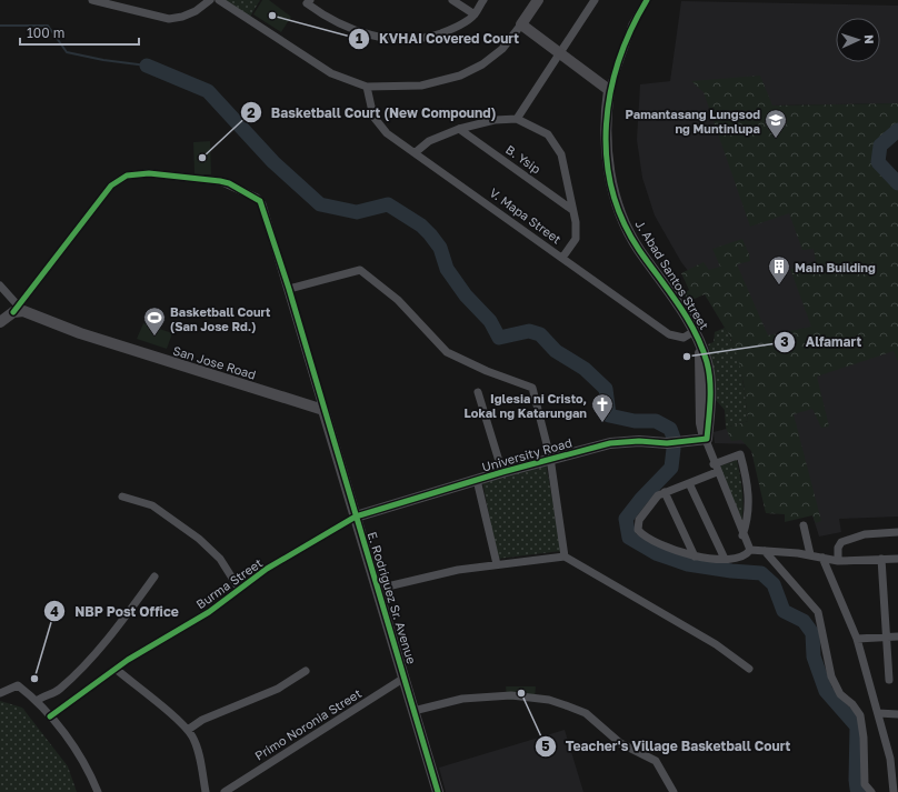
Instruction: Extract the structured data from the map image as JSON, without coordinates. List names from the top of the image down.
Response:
{
  "streets": {
    "street": [
      "B. Ysip",
      "V. Mapa Street",
      "J. Abad Santos Street",
      "San Jose Road",
      "University Road",
      "Burma Street",
      "E. Rodriguez Sr. Avenue",
      "Primo Noronia Street"
    ]
  },
  "crossings": [
    ["V. Mapa Street", "J. Abad Santos Street"],
    ["J. Abad Santos Street", "University Road"],
    ["San Jose Road", "E. Rodriguez Sr. Avenue"],
    ["University Road", "Burma Street"],
    ["University Road", "E. Rodriguez Sr. Avenue"],
    ["Burma Street", "E. Rodriguez Sr. Avenue"],
    ["E. Rodriguez Sr. Avenue", "Primo Noronia Street"]
  ],
  "places": {
    "other": [
      "KVHAI Covered Court",
      "Basketball Court (New Compound)",
      "Alfamart",
      "NBP Post Office",
      "Teacher's Village Basketball Court"
    ],
    "school or university": ["Pamantasang Lungsod ng Muntinlupa"],
    "building": ["Main Building"],
    "sports": ["Basketball Court (San Jose Rd.)"],
    "church": ["Iglesia ni Cristo, Lokal ng Katarungan"]
  },
  "scale_bar": "100 m",
  "north": "right"
}
